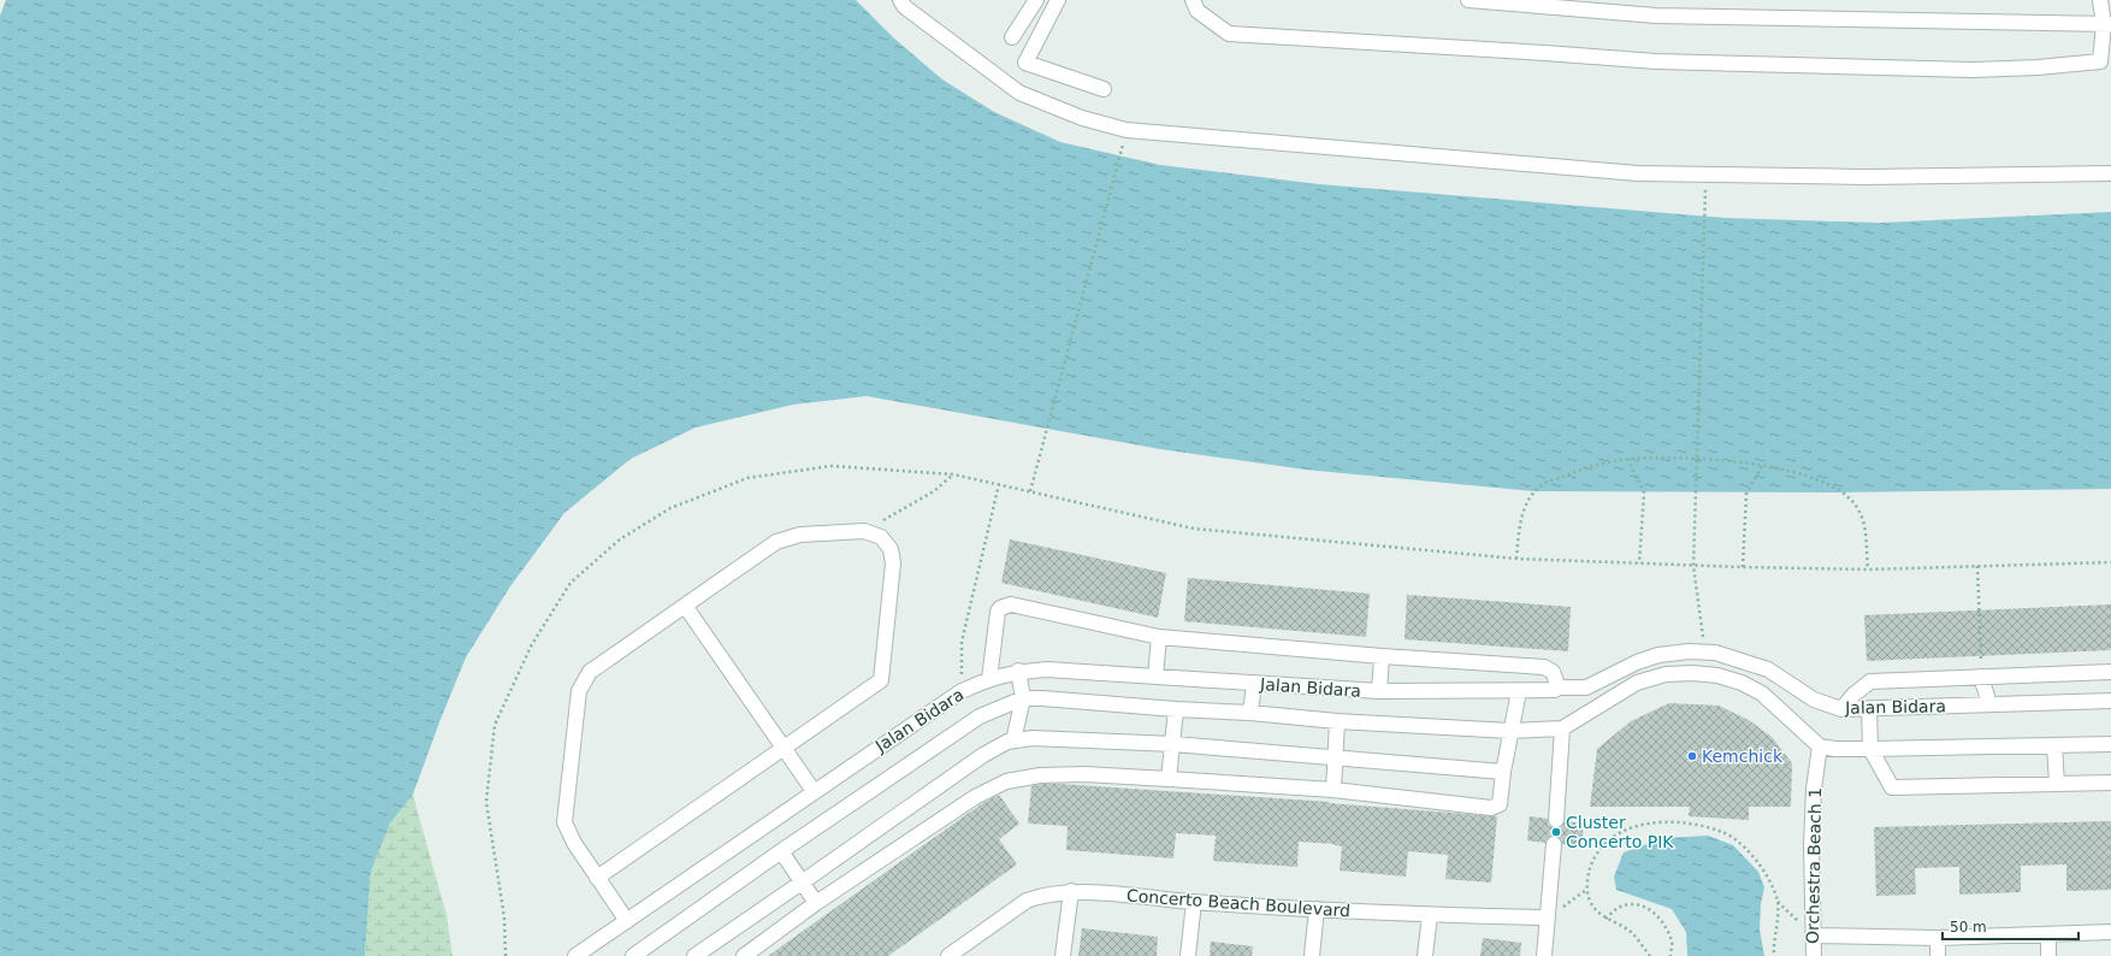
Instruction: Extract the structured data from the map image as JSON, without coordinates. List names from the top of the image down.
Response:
{
  "streets": {
    "street": ["Jalan Bidara", "Orchestra Beach 1", "Concerto Beach Boulevard"]
  },
  "crossings": [
    ["Jalan Bidara", "Orchestra Beach 1"]
  ],
  "places": ["Kemchick", "Cluster Concerto PIK"],
  "scale_bar": "50 m"
}
